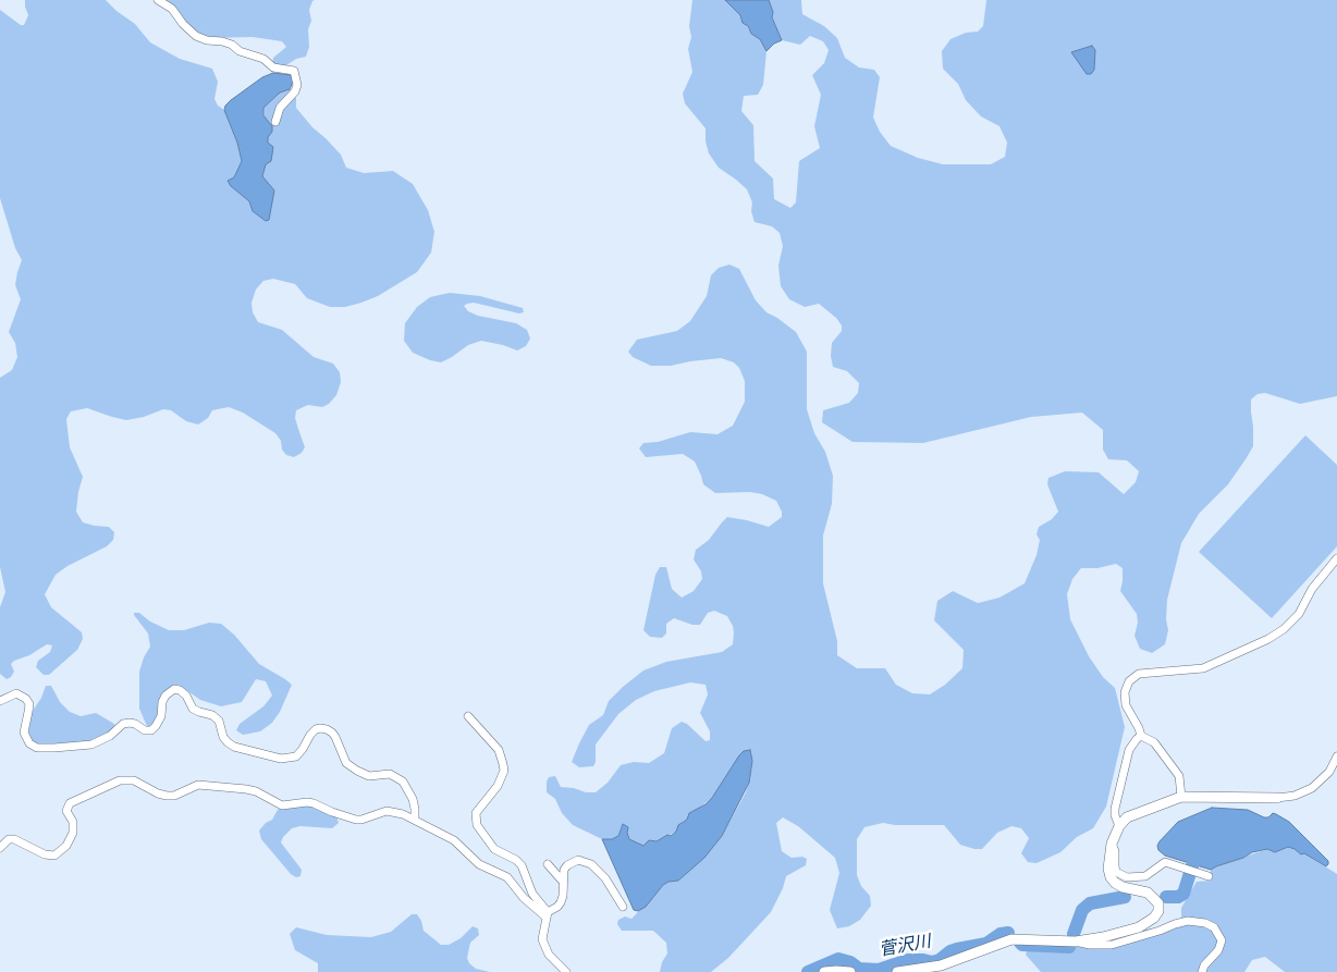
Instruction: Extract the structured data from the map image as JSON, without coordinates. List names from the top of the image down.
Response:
{
  "water": ["菅沢川"]
}
